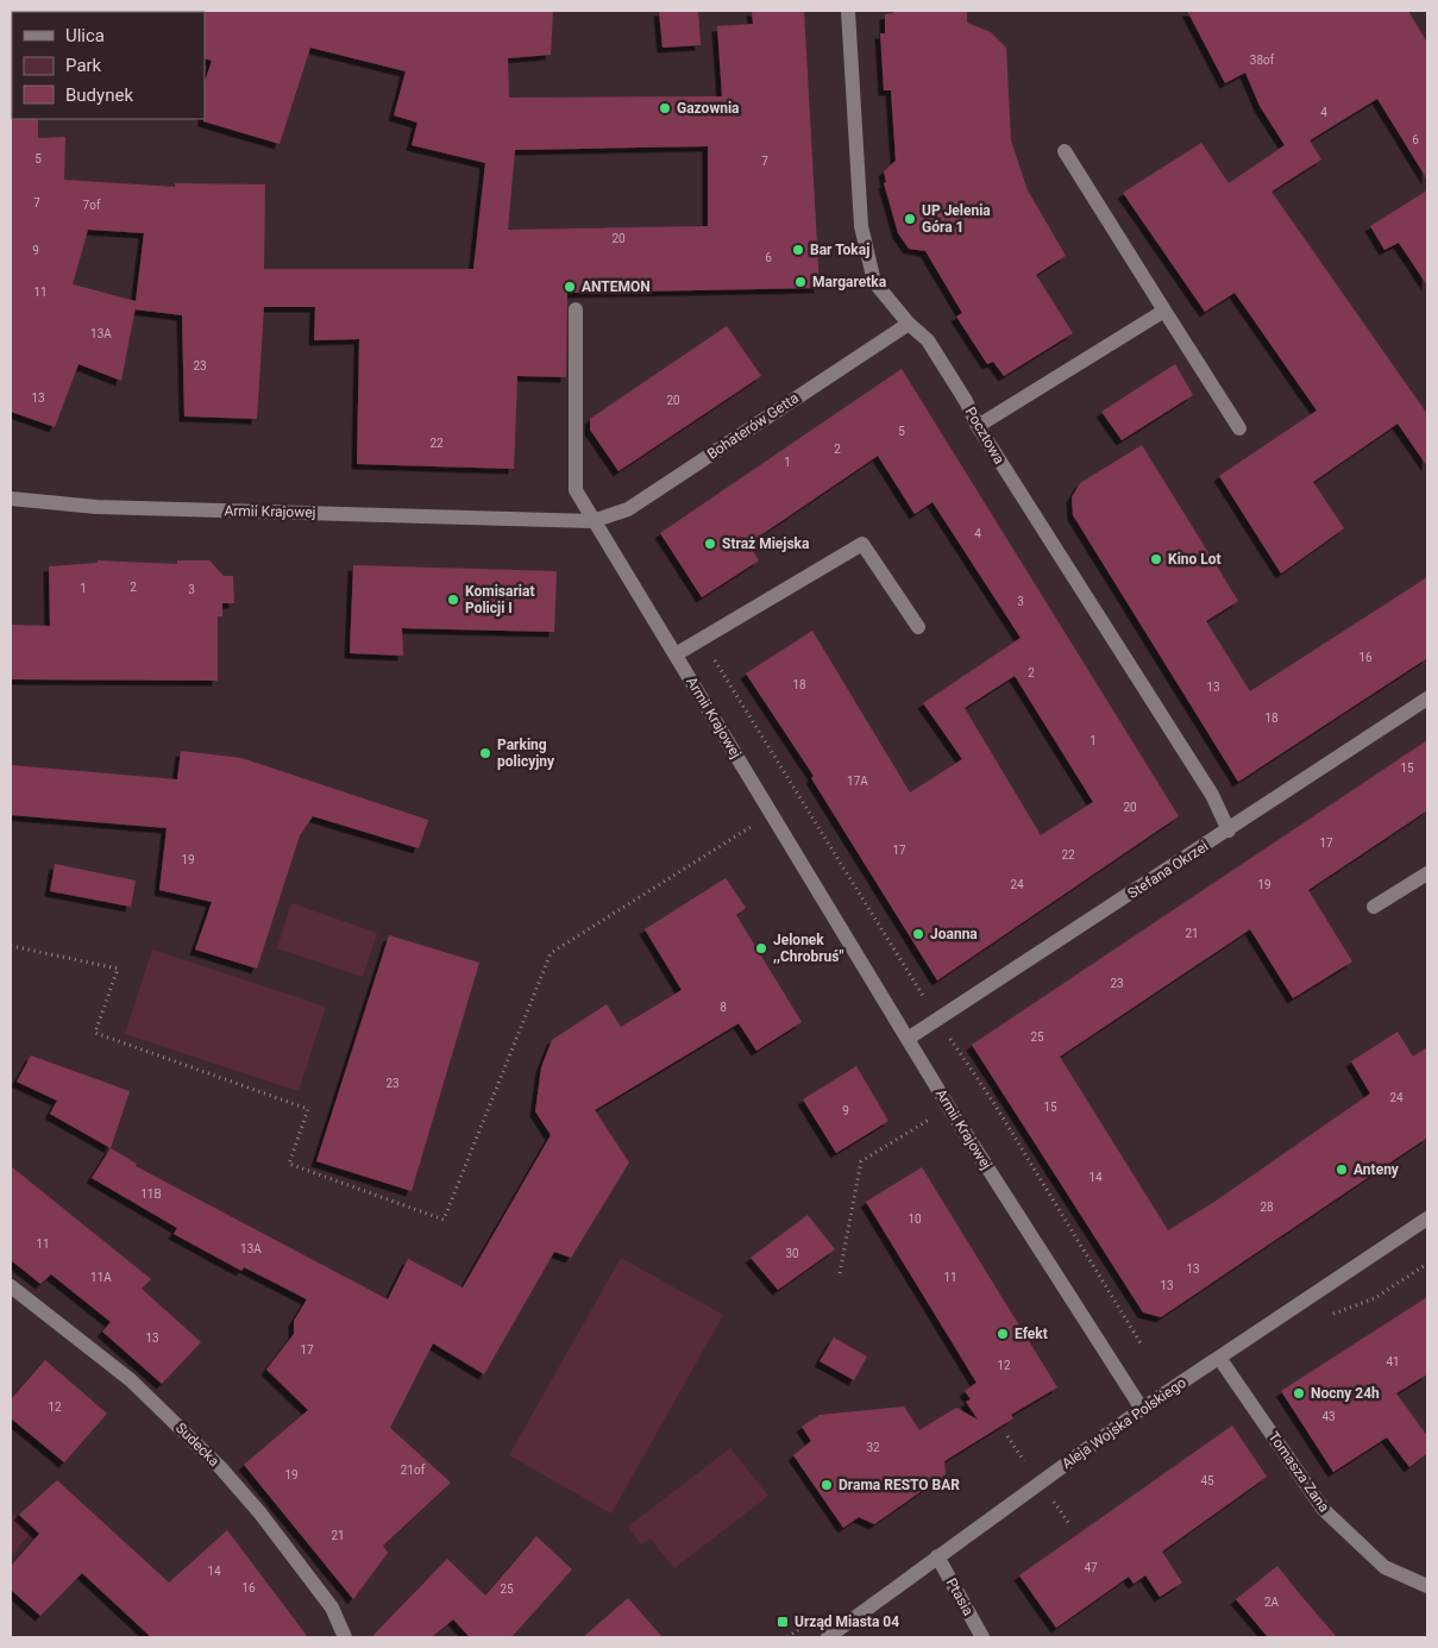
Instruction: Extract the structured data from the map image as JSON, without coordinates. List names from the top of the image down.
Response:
{
  "streets": {
    "street": [
      "Bohaterów Getta",
      "Pocztowa",
      "Armii Krajowej",
      "Stefana Okrzei",
      "Aleja Wojska Polskiego",
      "Sudecka",
      "Tomasza Zana",
      "Ptasia"
    ]
  },
  "crossings": [
    ["Bohaterów Getta", "Pocztowa"],
    ["Bohaterów Getta", "Armii Krajowej"],
    ["Pocztowa", "Stefana Okrzei"],
    ["Armii Krajowej", "Stefana Okrzei"],
    ["Armii Krajowej", "Aleja Wojska Polskiego"],
    ["Aleja Wojska Polskiego", "Tomasza Zana"],
    ["Aleja Wojska Polskiego", "Ptasia"]
  ],
  "places": {
    "other": [
      "Gazownia",
      "UP Jelenia Góra 1",
      "Bar Tokaj",
      "Margaretka",
      "ANTEMON",
      "Straż Miejska",
      "Kino Lot",
      "Komisariat Policji I",
      "Parking policyjny",
      "Joanna",
      "Jelonek ,,Chrobruś\"",
      "Anteny",
      "Efekt",
      "Nocny 24h",
      "Drama RESTO BAR"
    ],
    "transit": ["Urząd Miasta 04"]
  },
  "house_numbers": [
    "38of",
    "4",
    "6",
    "5",
    "7",
    "7",
    "7of",
    "20",
    "9",
    "6",
    "11",
    "13A",
    "23",
    "13",
    "20",
    "5",
    "22",
    "2",
    "1",
    "4",
    "2",
    "1",
    "3",
    "3",
    "16",
    "2",
    "18",
    "13",
    "18",
    "1",
    "15",
    "17A",
    "20",
    "17",
    "17",
    "22",
    "19",
    "24",
    "19",
    "21",
    "23",
    "8",
    "25",
    "23",
    "24",
    "15",
    "9",
    "14",
    "11B",
    "28",
    "10",
    "11",
    "13A",
    "30",
    "13",
    "11A",
    "11",
    "13",
    "13",
    "17",
    "41",
    "12",
    "12",
    "43",
    "32",
    "21of",
    "19",
    "45",
    "21",
    "47",
    "14",
    "16",
    "25",
    "2A"
  ],
  "legend": ["Ulica", "Park", "Budynek"]
}
